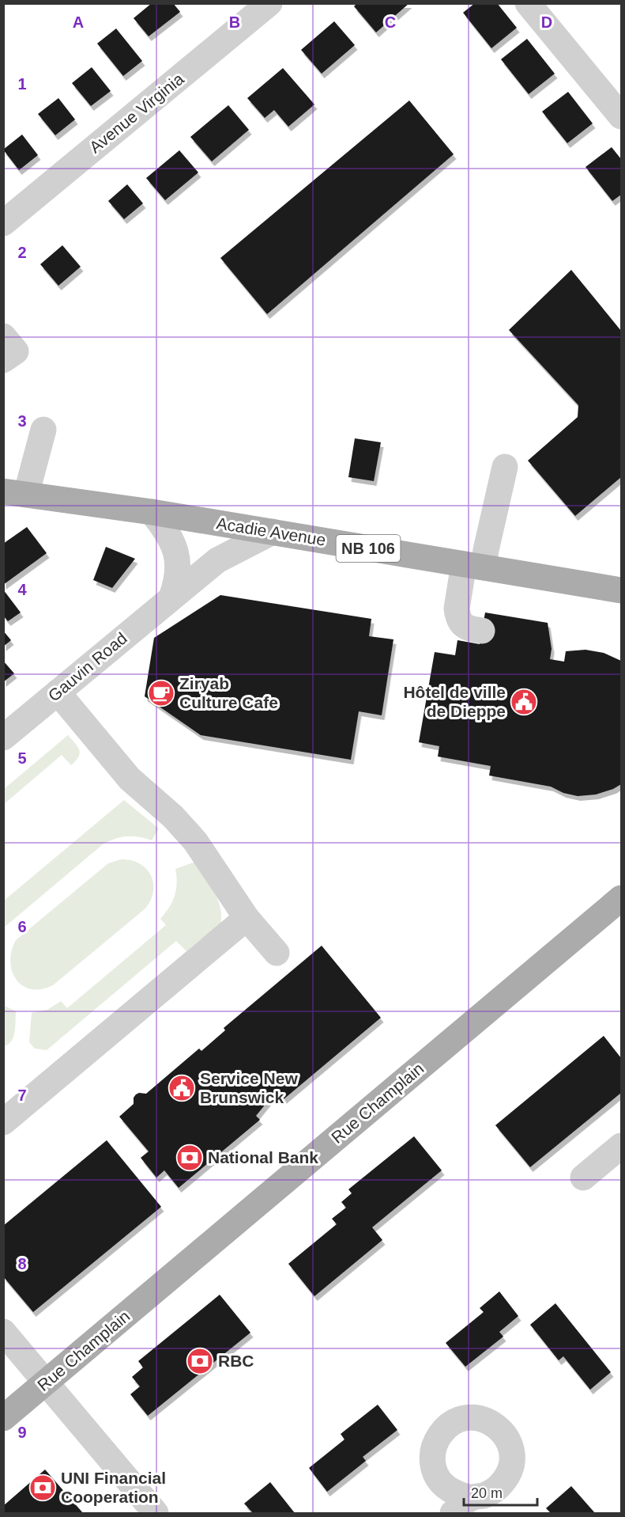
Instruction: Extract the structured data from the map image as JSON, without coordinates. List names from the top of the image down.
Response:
{
  "streets": {
    "main road": ["Acadie Avenue", "NB 106", "Rue Champlain"],
    "street": ["Avenue Virginia", "Gauvin Road"]
  },
  "crossings": [
    ["Acadie Avenue", "Gauvin Road"]
  ],
  "places": {
    "cafe": ["Ziryab Culture Cafe"],
    "public building": ["Hôtel de ville de Dieppe", "Service New Brunswick"],
    "bank": ["National Bank", "RBC", "UNI Financial Cooperation"]
  },
  "scale_bar": "20 m",
  "grid": {
    "columns": [
      "A",
      "B",
      "C",
      "D"
    ],
    "rows": [
      "1",
      "2",
      "3",
      "4",
      "5",
      "6",
      "7",
      "8",
      "9"
    ]
  }
}
